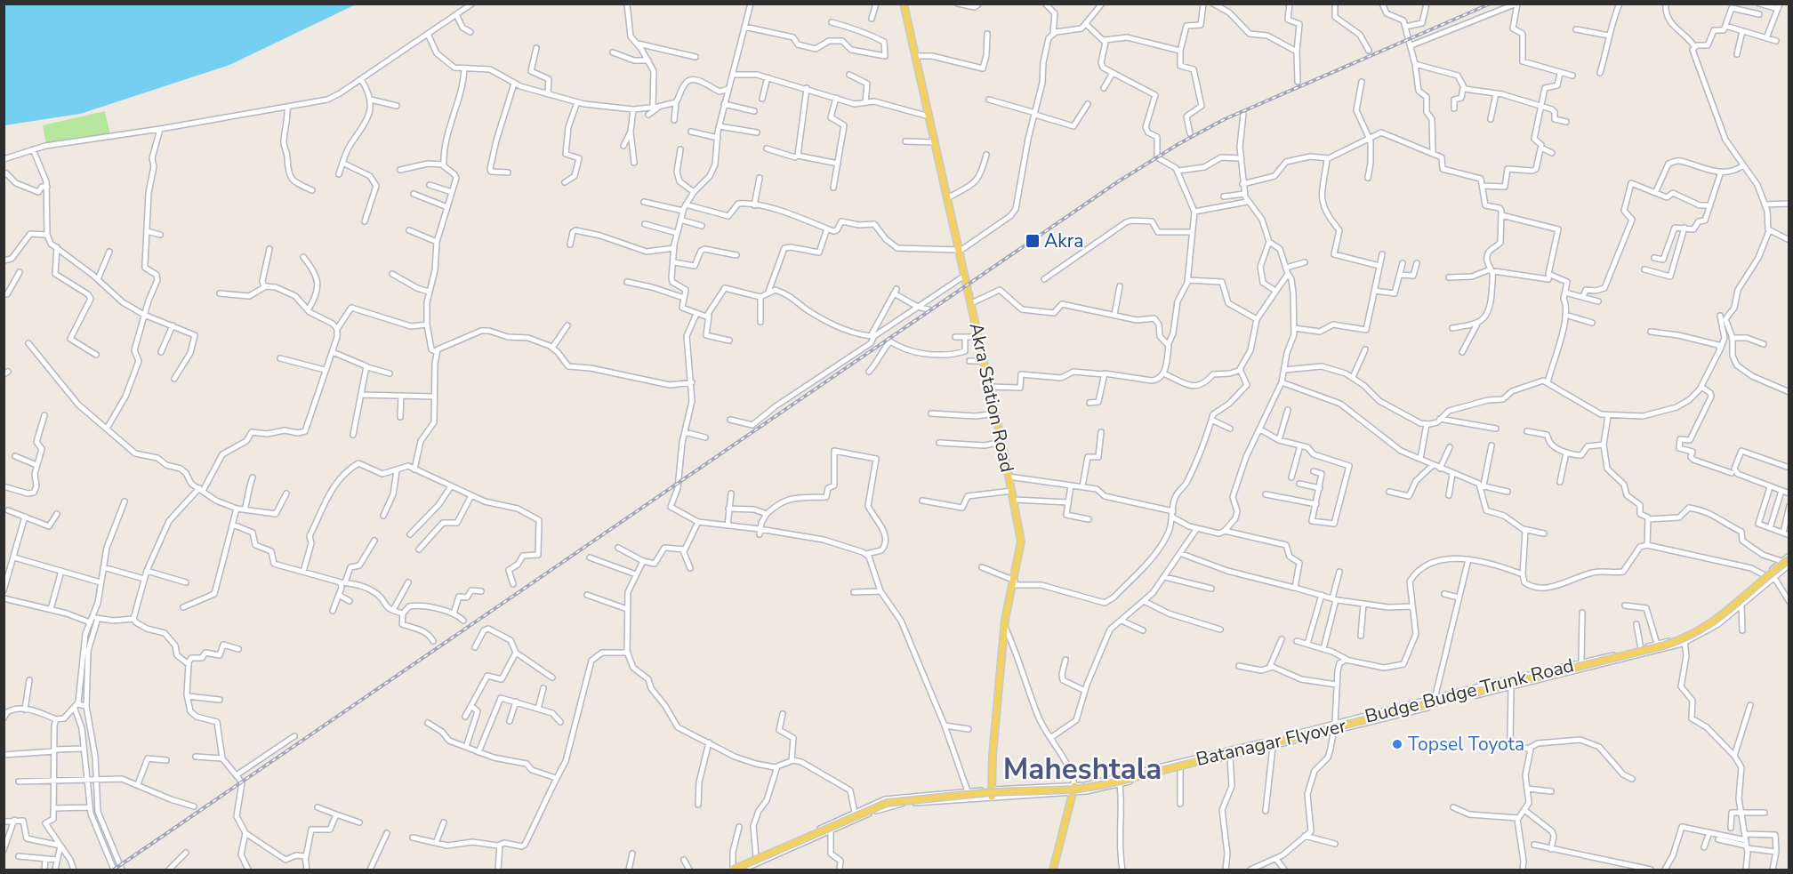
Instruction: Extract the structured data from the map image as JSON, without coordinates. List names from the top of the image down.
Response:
{
  "streets": {
    "main road": ["Akra Station Road", "Batanagar Flyover"],
    "street": ["Budge Budge Trunk Road"]
  },
  "crossings": [
    ["Akra Station Road", "Budge Budge Trunk Road"],
    ["Budge Budge Trunk Road", "Batanagar Flyover"]
  ],
  "districts": ["Maheshtala"],
  "places": {
    "transit": ["Akra"],
    "other": ["Topsel Toyota"]
  }
}
